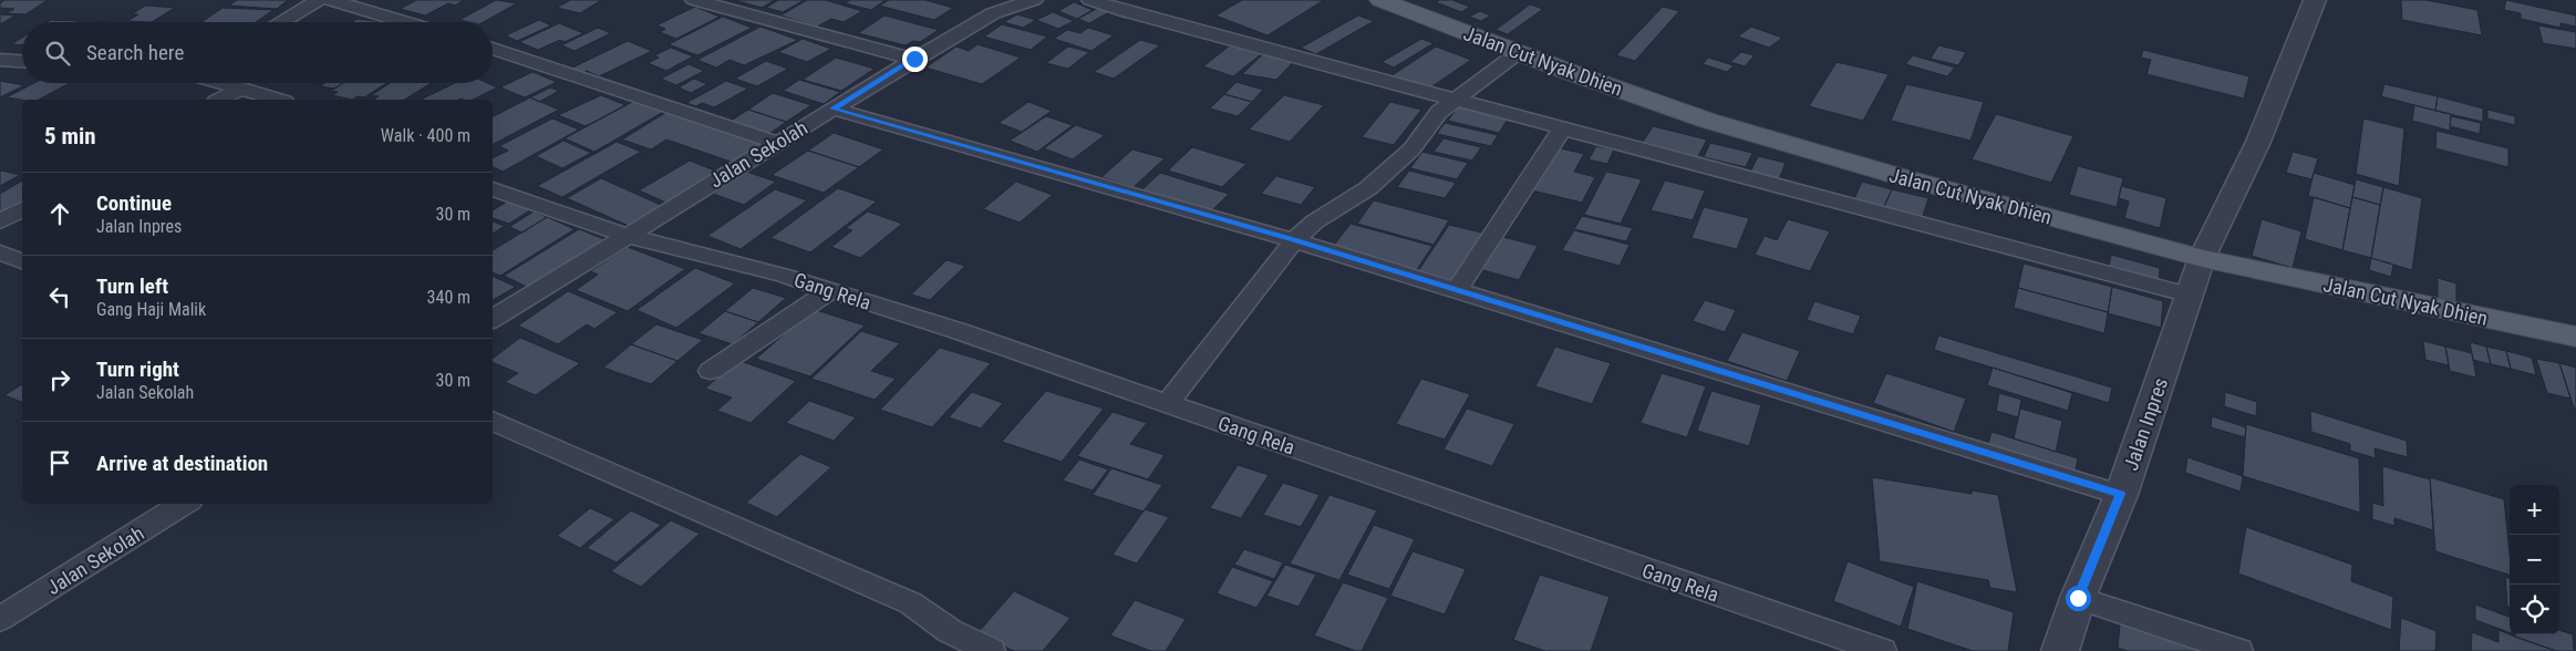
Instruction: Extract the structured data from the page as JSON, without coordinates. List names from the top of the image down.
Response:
{
  "streets": {
    "main road": ["Jalan Cut Nyak Dhien"],
    "street": ["Jalan Sekolah", "Gang Rela", "Jalan Inpres"]
  },
  "crossings": [
    ["Jalan Cut Nyak Dhien", "Jalan Inpres"],
    ["Jalan Sekolah", "Gang Rela"]
  ],
  "page": {
    "search": "Search here",
    "heading": ["5 min", "Walk · 400 m"],
    "list": [
      ["Continue", "Jalan Inpres", "30 m"],
      ["Turn left", "Gang Haji Malik", "340 m"],
      ["Turn right", "Jalan Sekolah", "30 m"],
      "Arrive at destination"
    ],
    "map_buttons": ["+", "−"]
  }
}
